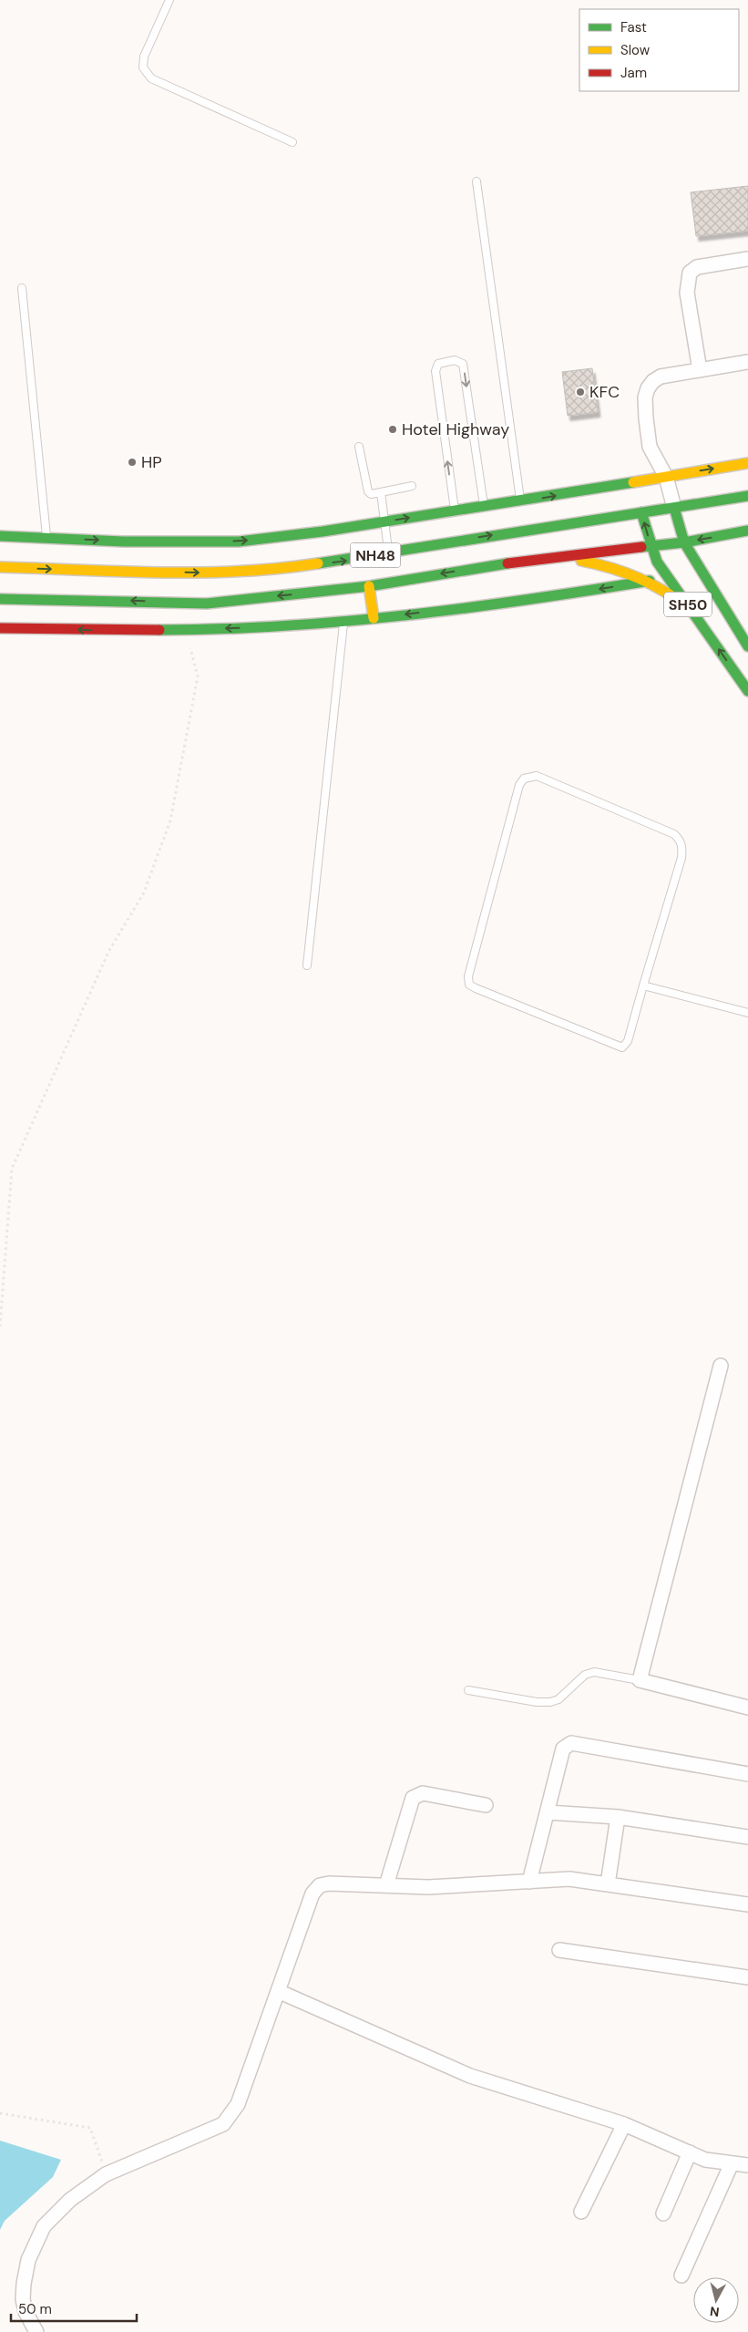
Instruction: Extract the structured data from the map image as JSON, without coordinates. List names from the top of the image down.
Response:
{
  "streets": {
    "main road": ["NH48", "SH50"]
  },
  "crossings": [
    ["NH48", "SH50"]
  ],
  "places": ["KFC", "Hotel Highway", "HP"],
  "legend": ["Fast", "Slow", "Jam"],
  "scale_bar": "50 m",
  "north": "bottom"
}
